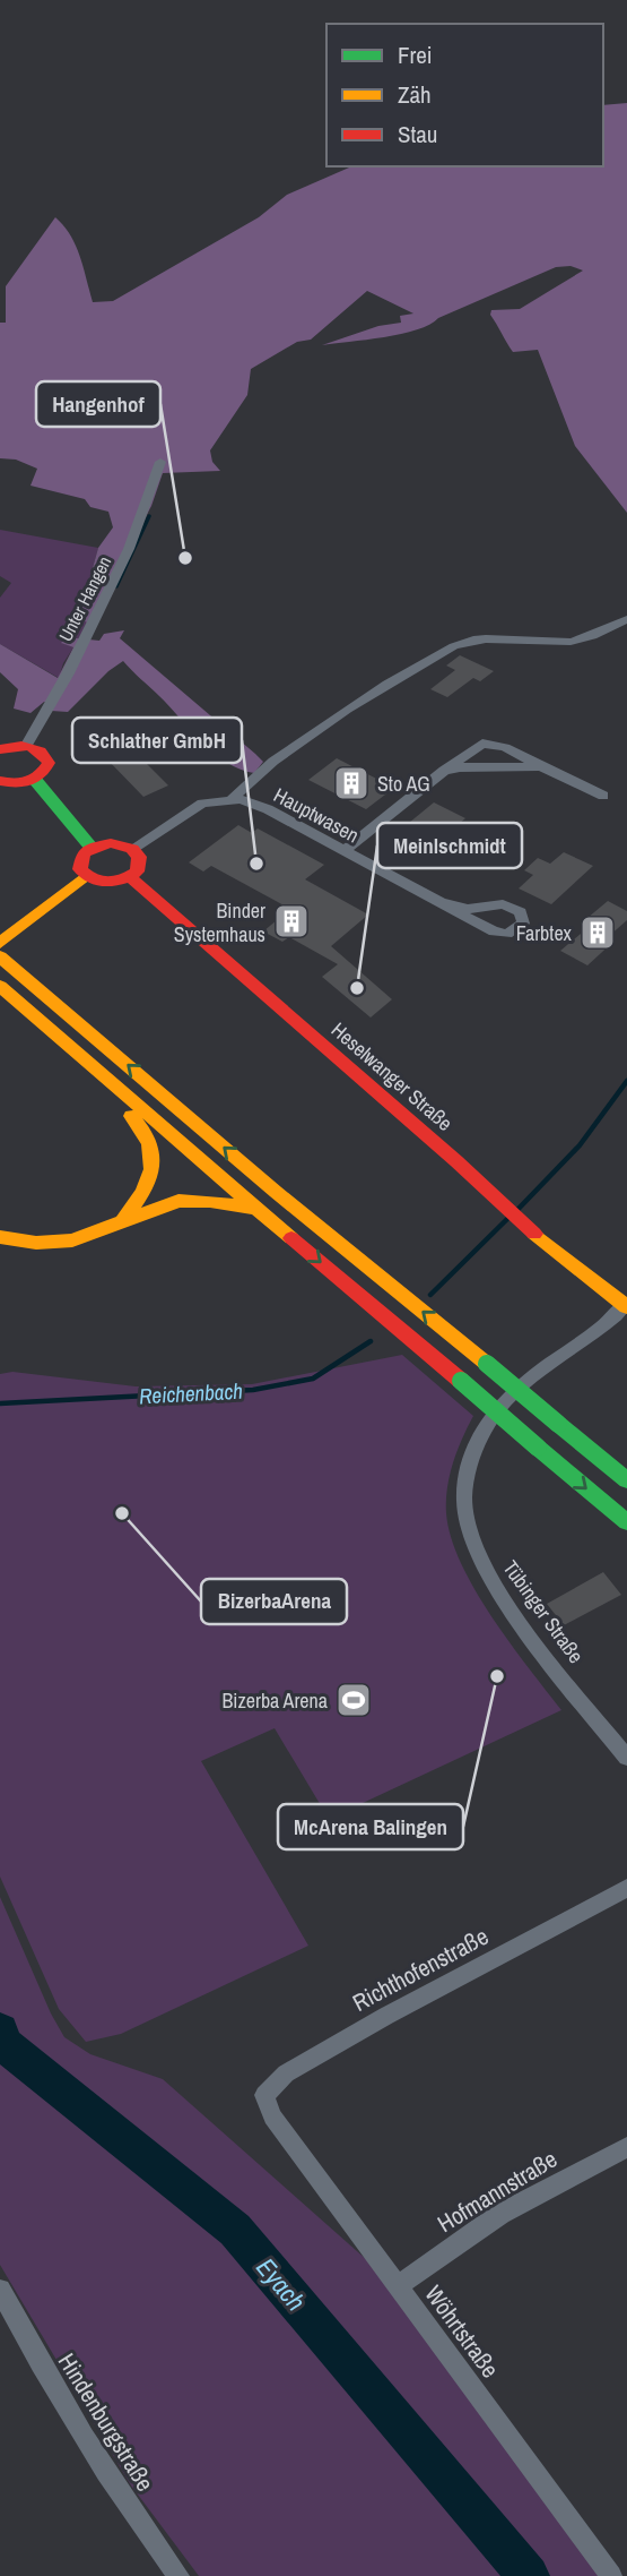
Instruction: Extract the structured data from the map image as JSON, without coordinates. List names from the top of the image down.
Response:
{
  "streets": {
    "main road": ["Heselwanger Straße"],
    "street": [
      "Unter Hangen",
      "Hauptwasen",
      "Tübinger Straße",
      "Richthofenstraße",
      "Hofmannstraße",
      "Wöhrtstraße",
      "Hindenburgstraße"
    ]
  },
  "crossings": [
    ["Heselwanger Straße", "Tübinger Straße"],
    ["Richthofenstraße", "Wöhrtstraße"],
    ["Hofmannstraße", "Wöhrtstraße"]
  ],
  "water": ["Reichenbach", "Eyach"],
  "places": {
    "other": [
      "Hangenhof",
      "Schlather GmbH",
      "Meinlschmidt",
      "BizerbaArena",
      "McArena Balingen"
    ],
    "building": ["Sto AG", "Binder Systemhaus", "Farbtex"],
    "sports": ["Bizerba Arena"]
  },
  "legend": ["Frei", "Zäh", "Stau"]
}
